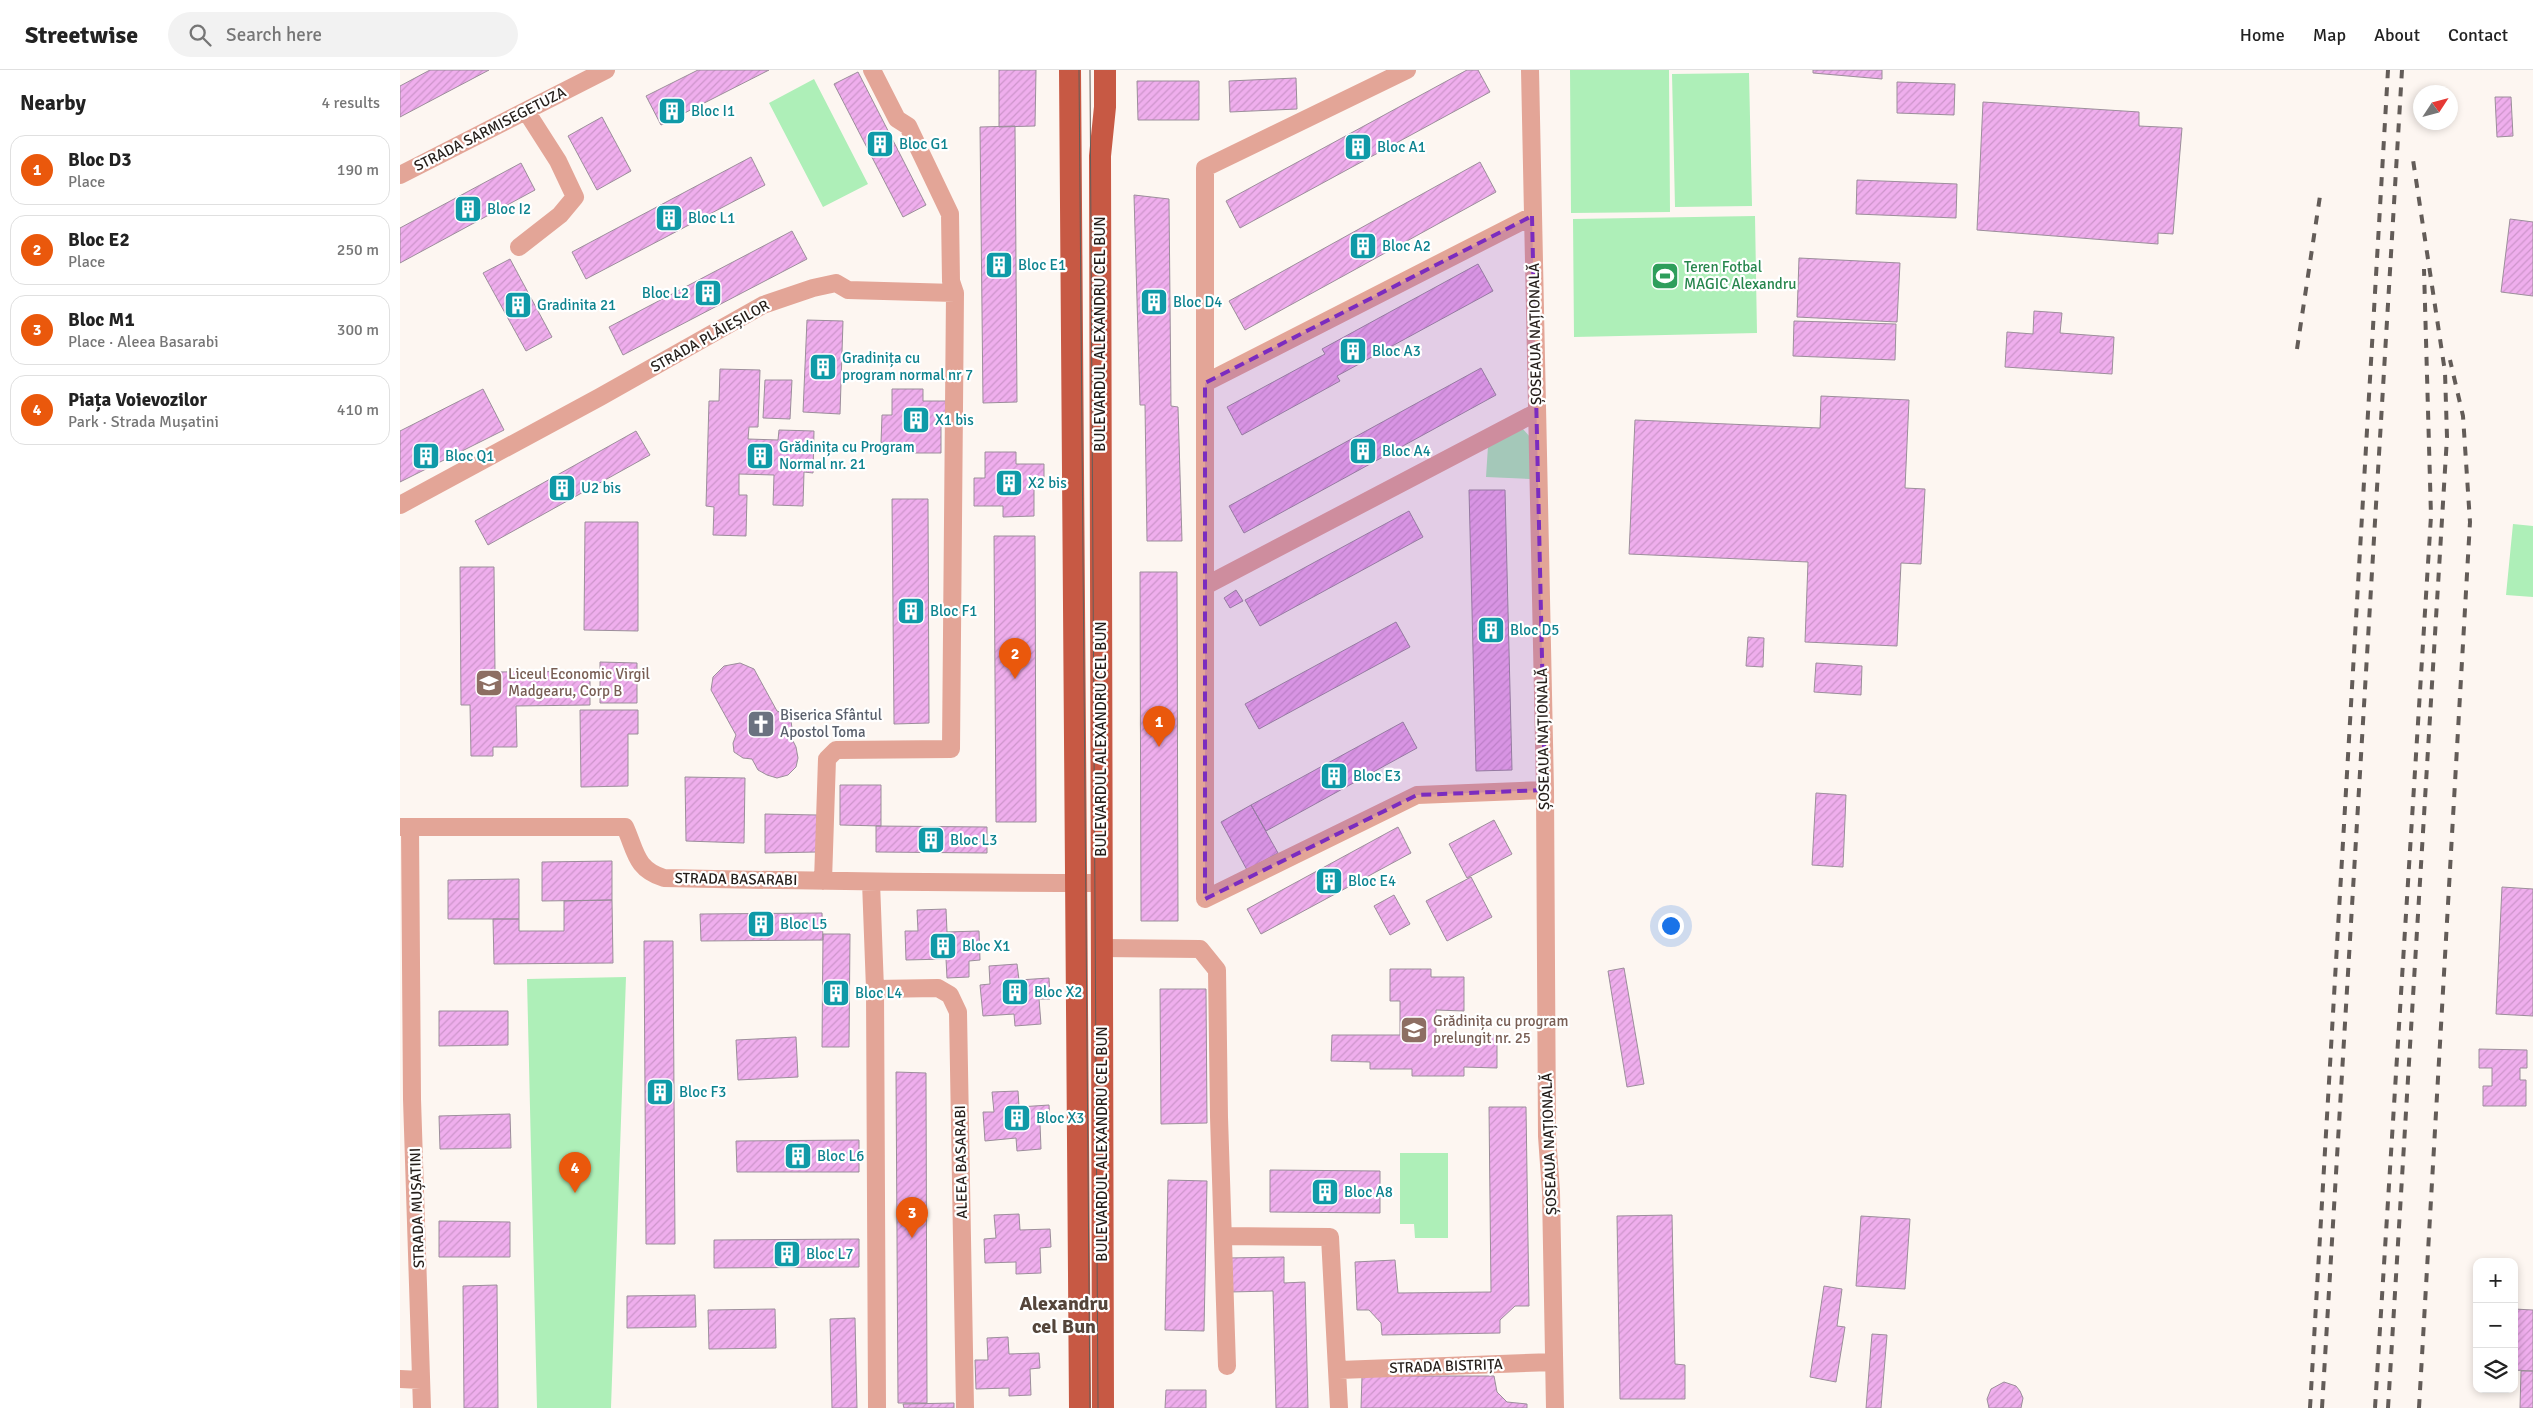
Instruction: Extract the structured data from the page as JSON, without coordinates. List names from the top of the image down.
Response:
{
  "streets": {
    "main road": ["BULEVARDUL ALEXANDRU CEL BUN"],
    "street": [
      "STRADA SARMISEGETUZA",
      "ȘOSEAUA NAȚIONALĂ",
      "STRADA PLĂIEȘILOR",
      "STRADA BASARABI",
      "ALEEA BASARABI",
      "STRADA MUȘATINI",
      "STRADA BISTRIȚA"
    ]
  },
  "crossings": [
    ["BULEVARDUL ALEXANDRU CEL BUN", "STRADA BASARABI"],
    ["ȘOSEAUA NAȚIONALĂ", "STRADA BISTRIȚA"],
    ["STRADA BASARABI", "STRADA MUȘATINI"]
  ],
  "districts": ["Alexandru cel Bun"],
  "places": {
    "building": [
      "Bloc I1",
      "Bloc G1",
      "Bloc A1",
      "Bloc I2",
      "Bloc L1",
      "Bloc A2",
      "Bloc E1",
      "Bloc L2",
      "Bloc D4",
      "Gradinita 21",
      "Bloc A3",
      "Gradinița cu program normal nr 7",
      "X1 bis",
      "Bloc A4",
      "Bloc Q1",
      "Grădinița cu Program Normal nr. 21",
      "X2 bis",
      "U2 bis",
      "Bloc F1",
      "Bloc D5",
      "Bloc E3",
      "Bloc L3",
      "Bloc E4",
      "Bloc L5",
      "Bloc X1",
      "Bloc X2",
      "Bloc L4",
      "Bloc F3",
      "Bloc X3",
      "Bloc L6",
      "Bloc A8",
      "Bloc L7"
    ],
    "sports": ["Teren Fotbal MAGIC Alexandru"],
    "school or university": ["Liceul Economic Virgil Madgearu, Corp B", "Grădinița cu program prelungit nr. 25"],
    "church": ["Biserica Sfântul Apostol Toma"]
  },
  "north": "top right",
  "page": {
    "header": "Streetwise",
    "search": "Search here",
    "nav": [
      "Home",
      "Map",
      "About",
      "Contact"
    ],
    "heading": ["Nearby", "4 results"],
    "list": [
      {
        "mark": "1",
        "name": "Bloc D3",
        "note": "Place",
        "value": "190 m"
      },
      {
        "mark": "2",
        "name": "Bloc E2",
        "note": "Place",
        "value": "250 m"
      },
      {
        "mark": "3",
        "name": "Bloc M1",
        "note": "Place · Aleea Basarabi",
        "value": "300 m"
      },
      {
        "mark": "4",
        "name": "Piața Voievozilor",
        "note": "Park · Strada Mușatini",
        "value": "410 m"
      }
    ],
    "pins": [
      "2",
      "1",
      "4",
      "3"
    ],
    "map_buttons": ["+", "−"]
  }
}
